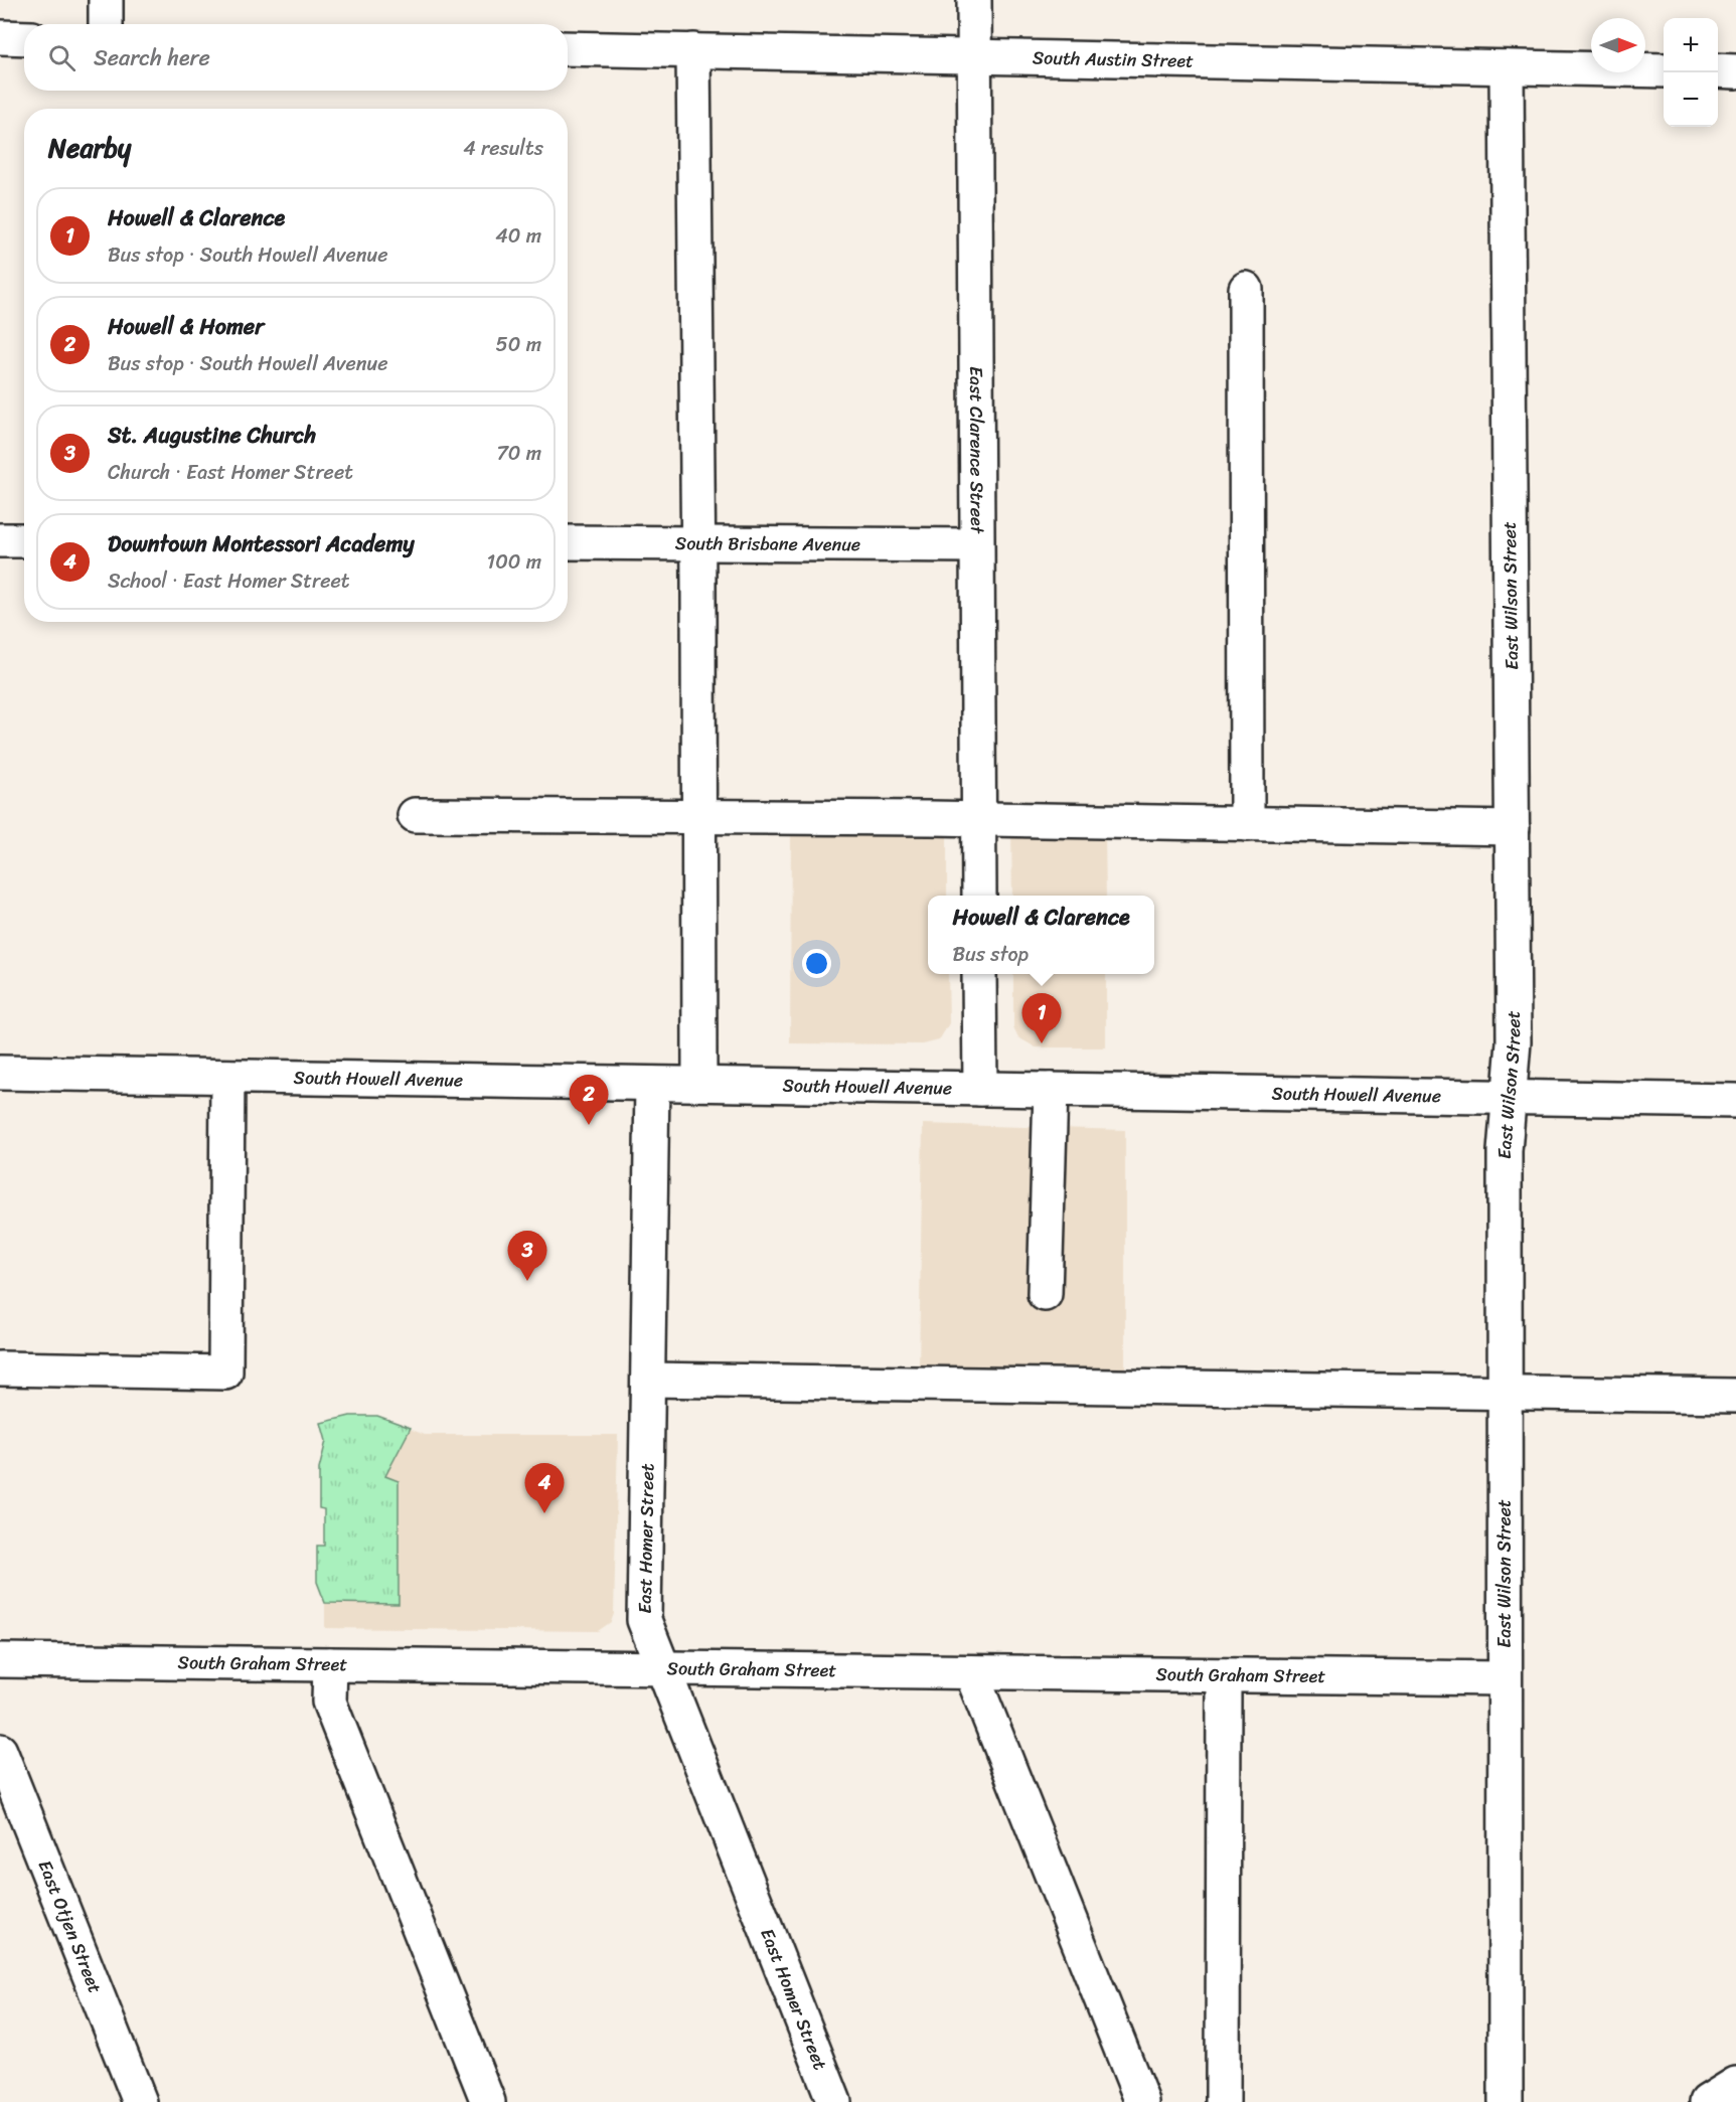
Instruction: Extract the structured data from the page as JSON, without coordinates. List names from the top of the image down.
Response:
{
  "streets": {
    "street": [
      "South Austin Street",
      "East Clarence Street",
      "South Brisbane Avenue",
      "East Wilson Street",
      "South Howell Avenue",
      "East Homer Street",
      "South Graham Street",
      "East Otjen Street"
    ]
  },
  "crossings": [
    ["South Austin Street", "East Clarence Street"],
    ["South Austin Street", "East Wilson Street"],
    ["East Clarence Street", "South Brisbane Avenue"],
    ["East Wilson Street", "South Howell Avenue"],
    ["East Wilson Street", "South Graham Street"],
    ["South Howell Avenue", "East Homer Street"],
    ["East Homer Street", "South Graham Street"]
  ],
  "north": "right",
  "page": {
    "map_buttons": ["+", "−"],
    "search": "Search here",
    "heading": ["Nearby", "4 results"],
    "list": [
      {
        "mark": "1",
        "name": "Howell & Clarence",
        "note": "Bus stop · South Howell Avenue",
        "value": "40 m"
      },
      {
        "mark": "2",
        "name": "Howell & Homer",
        "note": "Bus stop · South Howell Avenue",
        "value": "50 m"
      },
      {
        "mark": "3",
        "name": "St. Augustine Church",
        "note": "Church · East Homer Street",
        "value": "70 m"
      },
      {
        "mark": "4",
        "name": "Downtown Montessori Academy",
        "note": "School · East Homer Street",
        "value": "100 m"
      }
    ],
    "popup": ["Howell & Clarence", "Bus stop"],
    "pins": [
      "1",
      "2",
      "3",
      "4"
    ]
  }
}
